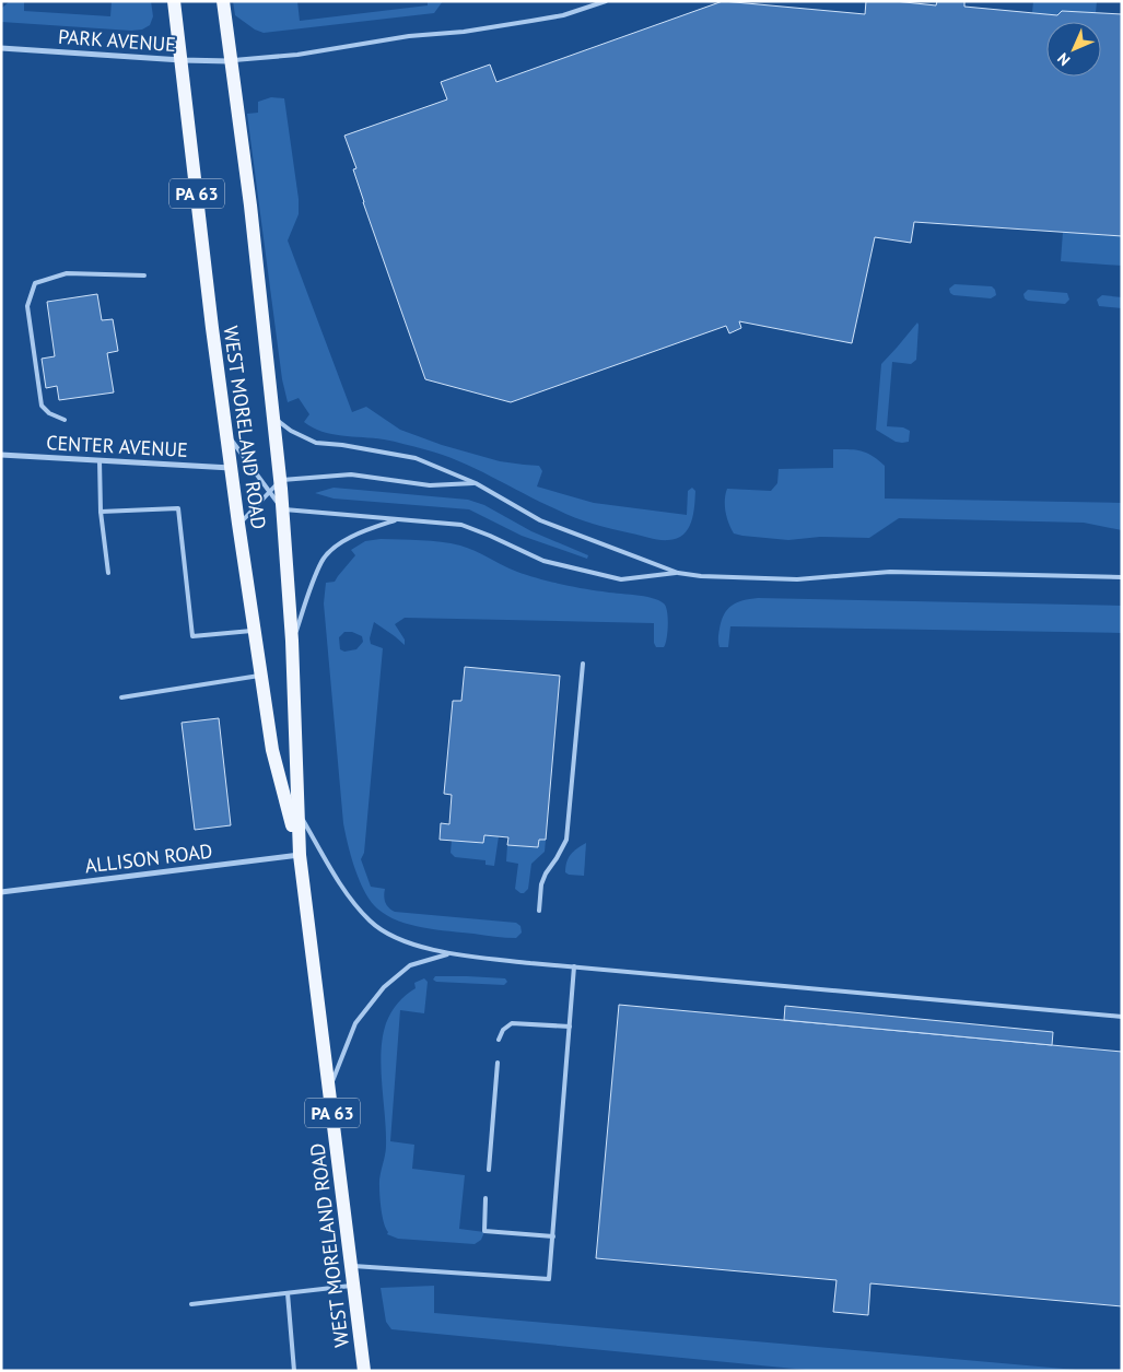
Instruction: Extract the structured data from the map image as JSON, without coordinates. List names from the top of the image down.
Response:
{
  "streets": {
    "main road": ["PA 63", "WEST MORELAND ROAD"],
    "street": ["PARK AVENUE", "CENTER AVENUE", "ALLISON ROAD"]
  },
  "crossings": [
    ["PARK AVENUE", "WEST MORELAND ROAD"],
    ["WEST MORELAND ROAD", "CENTER AVENUE"],
    ["WEST MORELAND ROAD", "ALLISON ROAD"]
  ],
  "north": "bottom left"
}
